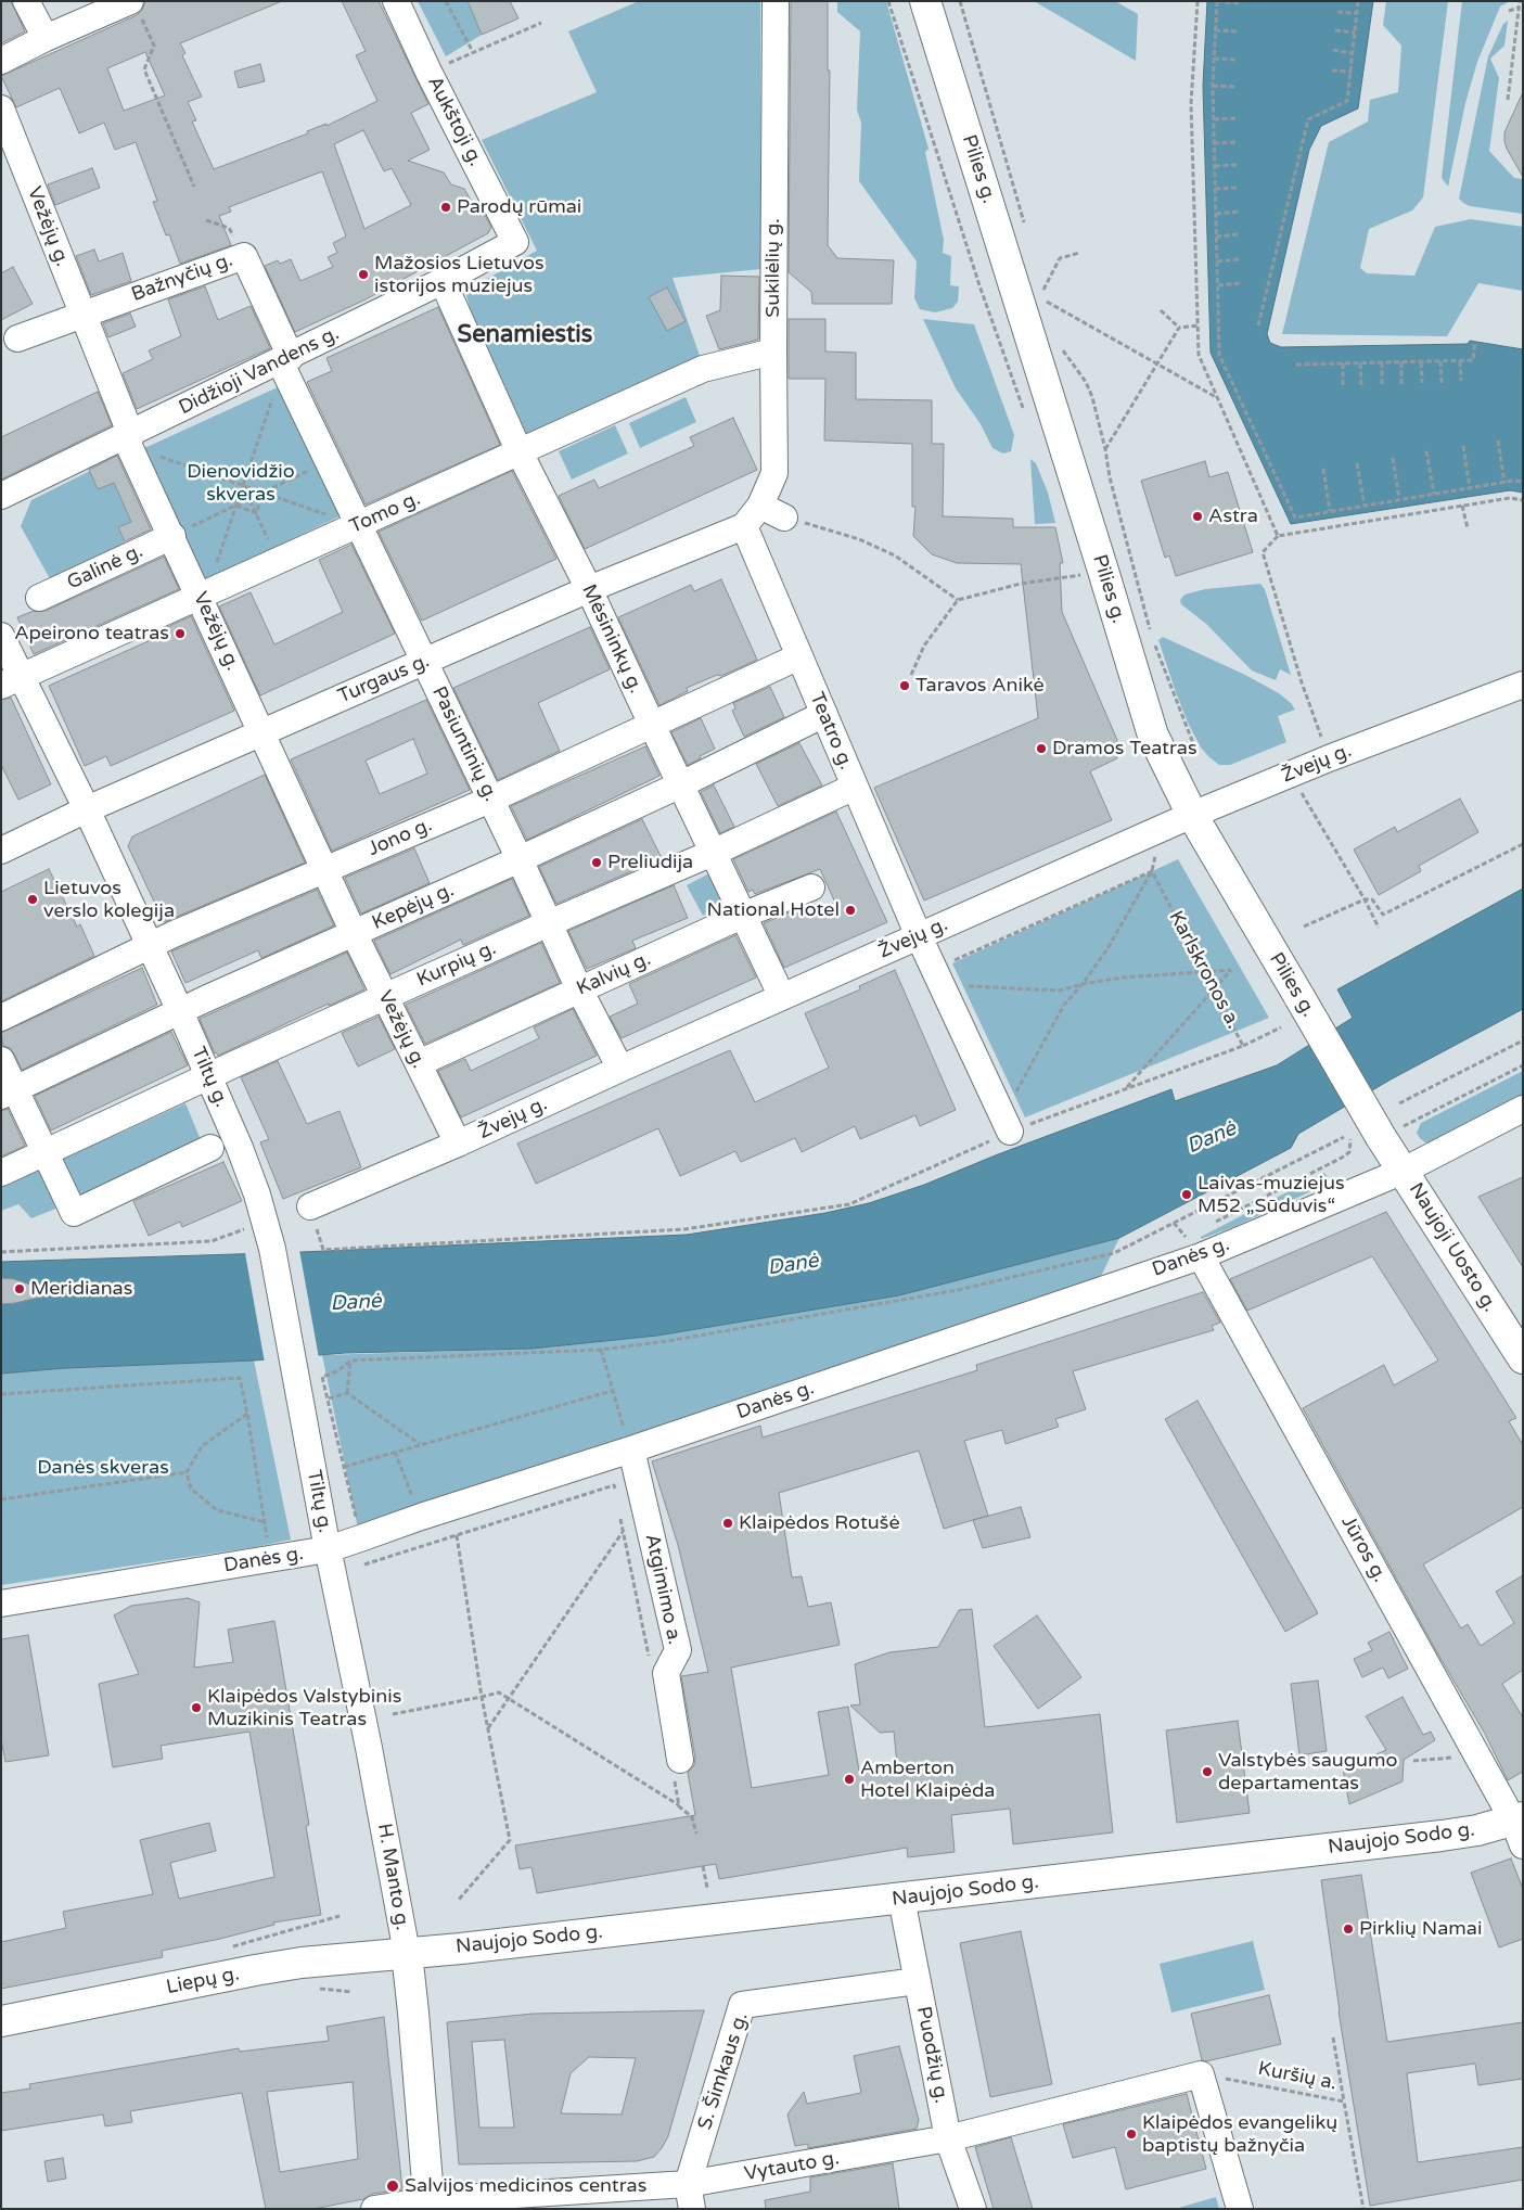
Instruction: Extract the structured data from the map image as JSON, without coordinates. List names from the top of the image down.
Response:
{
  "streets": {
    "main road": [
      "Pilies g.",
      "Naujoji Uosto g.",
      "Naujojo Sodo g.",
      "H. Manto g.",
      "Liepų g."
    ],
    "street": [
      "Aukštoji g.",
      "Vežėjų g.",
      "Sukilėlių g.",
      "Bažnyčių g.",
      "Didžioji Vandens g.",
      "Tomo g.",
      "Galinė g.",
      "Mėsininkų g.",
      "Turgaus g.",
      "Teatro g.",
      "Pasiuntinių g.",
      "Žvejų g.",
      "Jono g.",
      "Kepėjų g.",
      "Kurpių g.",
      "Kalvių g.",
      "Tiltų g.",
      "Danės g.",
      "Jūros g.",
      "Atgimimo a.",
      "Puodžių g.",
      "S. Šimkaus g.",
      "Vytauto g."
    ],
    "path": ["Karlskronos a.", "Kuršių a."]
  },
  "crossings": [
    ["Aukštoji g.", "Didžioji Vandens g."],
    ["Pilies g.", "Žvejų g."],
    ["Pilies g.", "Naujoji Uosto g."],
    ["Vežėjų g.", "Bažnyčių g."],
    ["Vežėjų g.", "Didžioji Vandens g."],
    ["Vežėjų g.", "Tomo g."],
    ["Vežėjų g.", "Galinė g."],
    ["Vežėjų g.", "Turgaus g."],
    ["Vežėjų g.", "Žvejų g."],
    ["Vežėjų g.", "Jono g."],
    ["Vežėjų g.", "Kepėjų g."],
    ["Vežėjų g.", "Kurpių g."],
    ["Vežėjų g.", "Kalvių g."],
    ["Sukilėlių g.", "Tomo g."],
    ["Sukilėlių g.", "Turgaus g."],
    ["Bažnyčių g.", "Didžioji Vandens g."],
    ["Bažnyčių g.", "Pasiuntinių g."],
    ["Didžioji Vandens g.", "Mėsininkų g."],
    ["Didžioji Vandens g.", "Pasiuntinių g."],
    ["Tomo g.", "Mėsininkų g."],
    ["Tomo g.", "Pasiuntinių g."],
    ["Tomo g.", "Tiltų g."],
    ["Mėsininkų g.", "Turgaus g."],
    ["Mėsininkų g.", "Žvejų g."],
    ["Mėsininkų g.", "Jono g."],
    ["Mėsininkų g.", "Kepėjų g."],
    ["Mėsininkų g.", "Kurpių g."],
    ["Mėsininkų g.", "Kalvių g."],
    ["Turgaus g.", "Teatro g."],
    ["Turgaus g.", "Pasiuntinių g."],
    ["Turgaus g.", "Tiltų g."],
    ["Teatro g.", "Žvejų g."],
    ["Teatro g.", "Jono g."],
    ["Teatro g.", "Kepėjų g."],
    ["Teatro g.", "Kurpių g."],
    ["Pasiuntinių g.", "Žvejų g."],
    ["Pasiuntinių g.", "Jono g."],
    ["Pasiuntinių g.", "Kepėjų g."],
    ["Pasiuntinių g.", "Kurpių g."],
    ["Pasiuntinių g.", "Kalvių g."],
    ["Žvejų g.", "Karlskronos a."],
    ["Jono g.", "Tiltų g."],
    ["Kepėjų g.", "Tiltų g."],
    ["Kurpių g.", "Tiltų g."],
    ["Tiltų g.", "Danės g."],
    ["Tiltų g.", "H. Manto g."],
    ["Naujoji Uosto g.", "Danės g."],
    ["Danės g.", "Jūros g."],
    ["Danės g.", "Atgimimo a."],
    ["Danės g.", "H. Manto g."],
    ["Jūros g.", "Naujojo Sodo g."],
    ["Naujojo Sodo g.", "H. Manto g."],
    ["Naujojo Sodo g.", "Liepų g."],
    ["Naujojo Sodo g.", "Puodžių g."],
    ["H. Manto g.", "Liepų g."],
    ["H. Manto g.", "Vytauto g."],
    ["Puodžių g.", "S. Šimkaus g."],
    ["Puodžių g.", "Vytauto g."],
    ["S. Šimkaus g.", "Vytauto g."],
    ["Kuršių a.", "Vytauto g."]
  ],
  "districts": ["Senamiestis"],
  "water": ["Danė"],
  "parks": ["Dienovidžio skveras", "Danės skveras"],
  "places": [
    "Parodų rūmai",
    "Mažosios Lietuvos istorijos muziejus",
    "Astra",
    "Apeirono teatras",
    "Taravos Anikė",
    "Dramos Teatras",
    "Preliudija",
    "Lietuvos verslo kolegija",
    "National Hotel",
    "Laivas-muziejus M52 „Sūduvis“",
    "Meridianas",
    "Klaipėdos Rotušė",
    "Klaipėdos Valstybinis Muzikinis Teatras",
    "Valstybės saugumo departamentas",
    "Amberton Hotel Klaipėda",
    "Pirklių Namai",
    "Klaipėdos evangelikų baptistų bažnyčia",
    "Salvijos medicinos centras"
  ]
}
